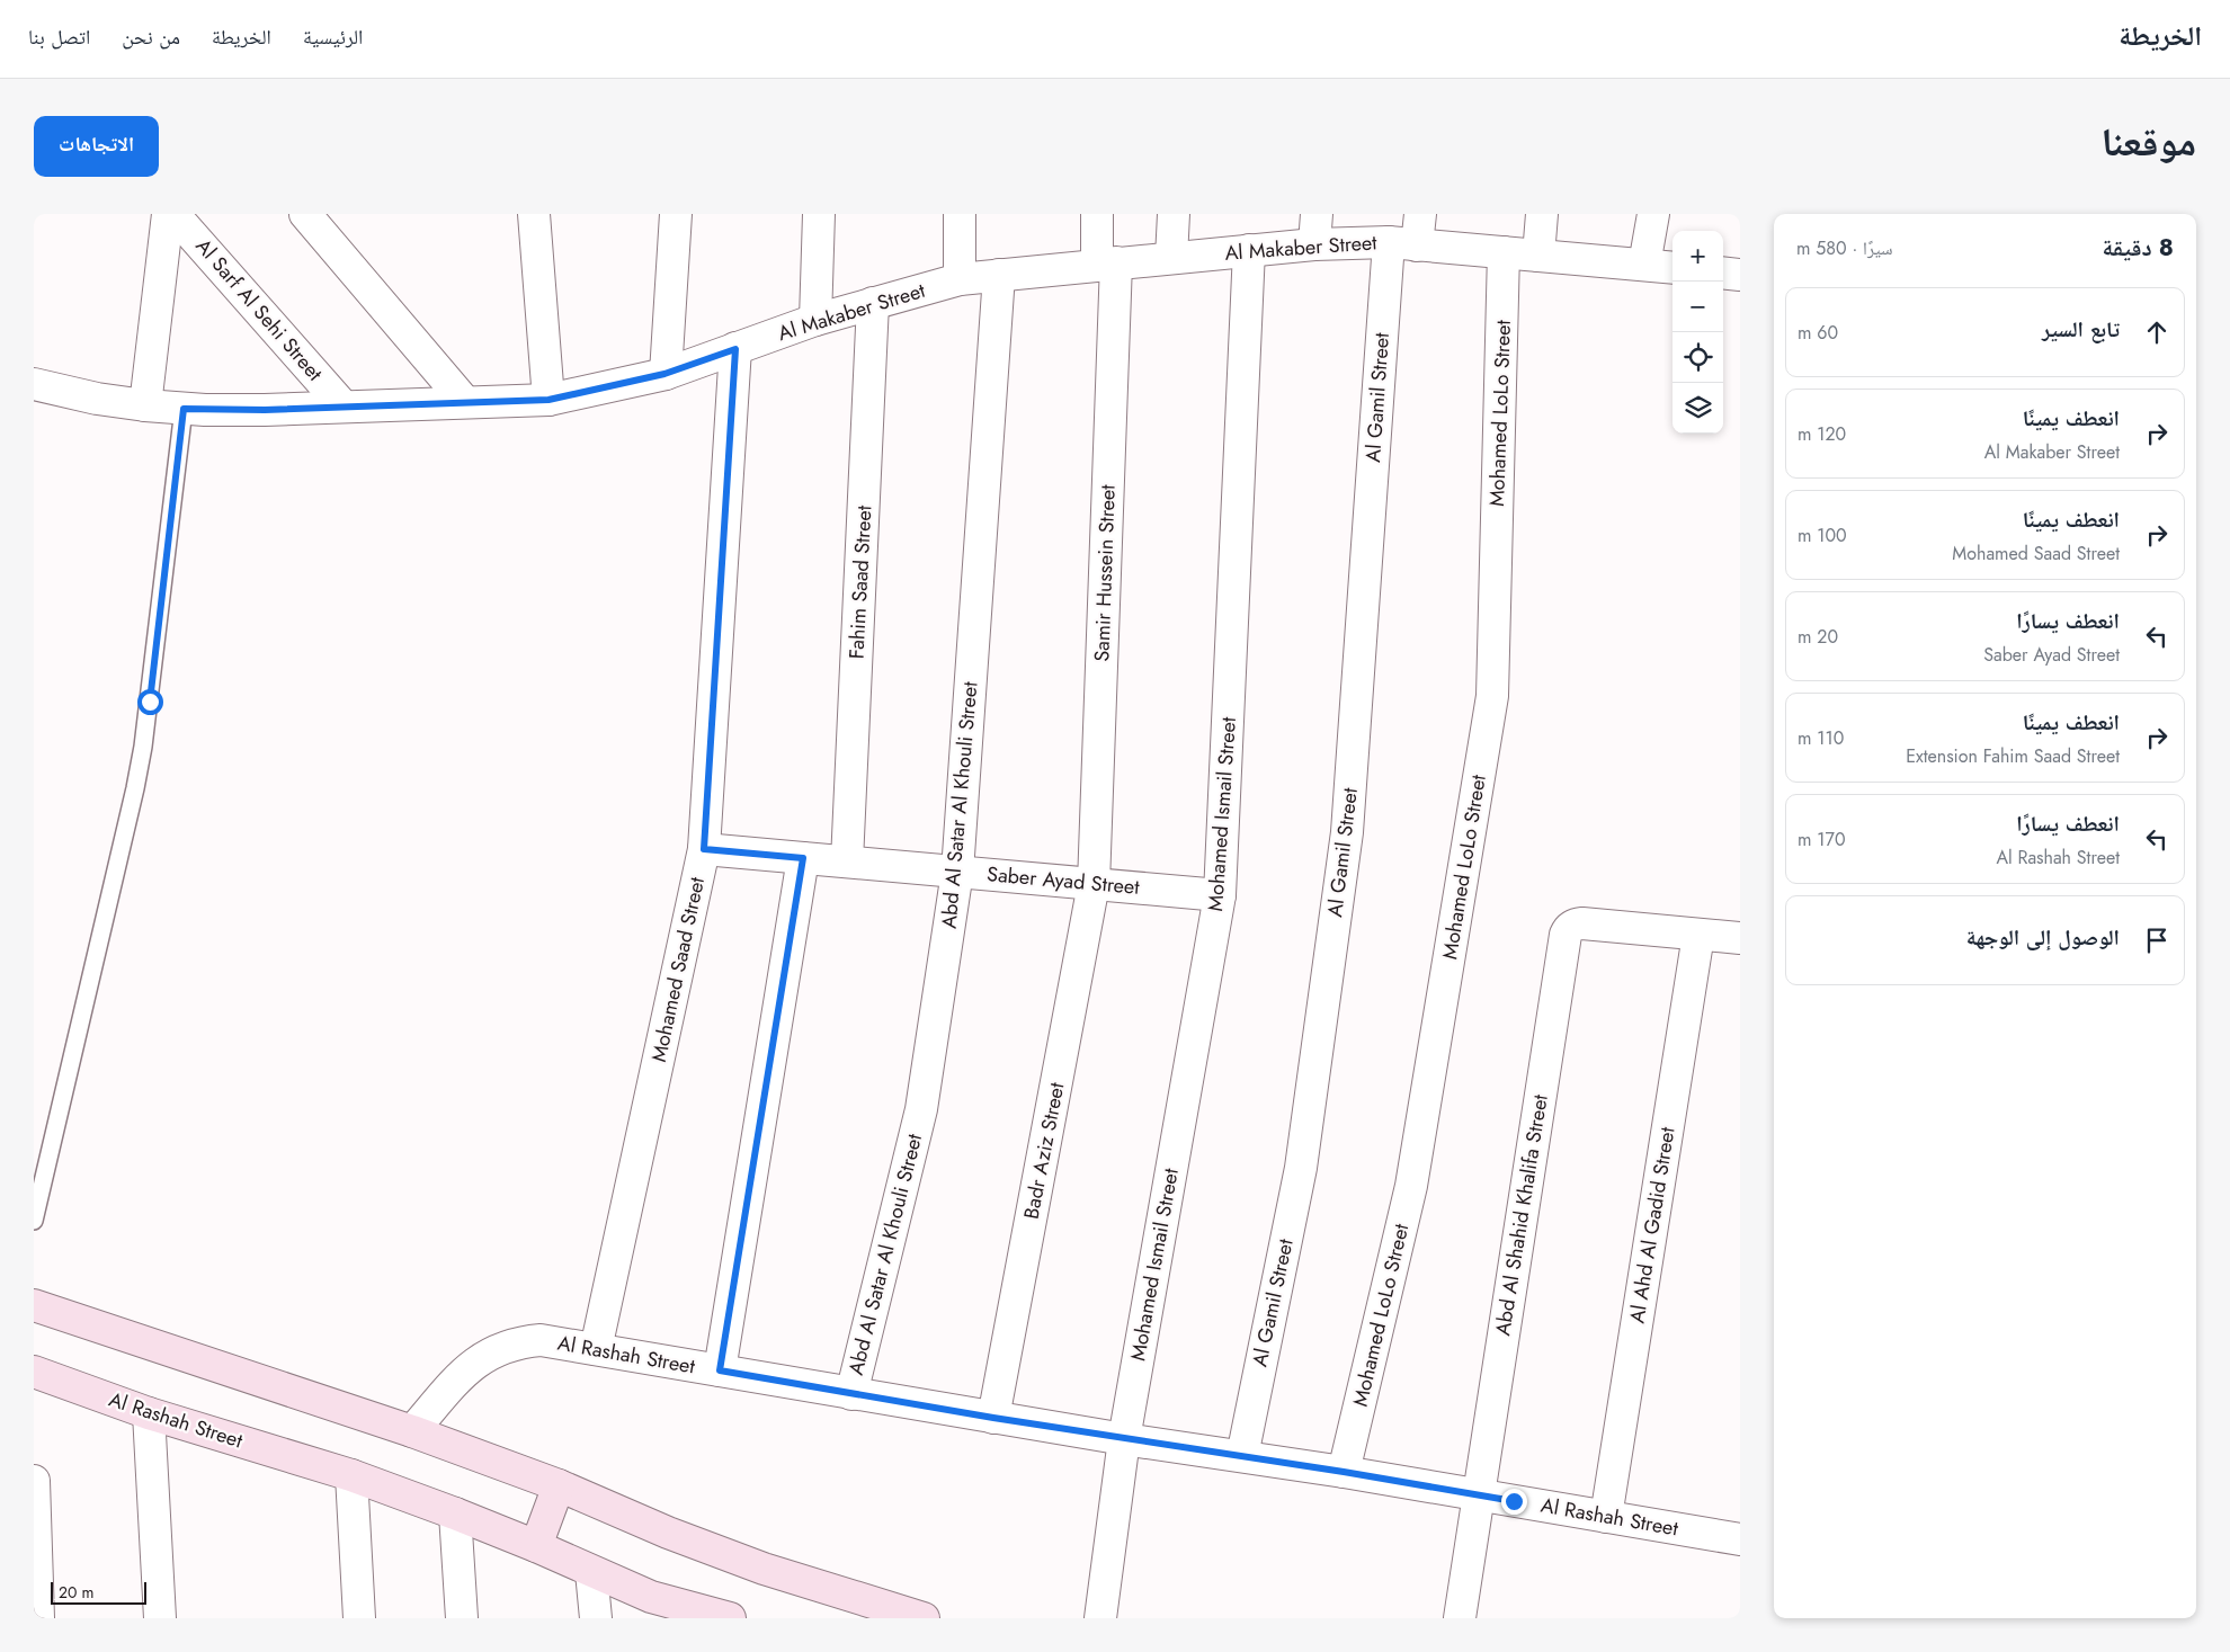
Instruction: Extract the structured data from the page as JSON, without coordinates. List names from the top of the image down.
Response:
{
  "streets": {
    "main road": ["Al Rashah Street"],
    "street": [
      "Al Makaber Street",
      "Al Sarf Al Sehi Street",
      "Al Gamil Street",
      "Mohamed LoLo Street",
      "Samir Hussein Street",
      "Fahim Saad Street",
      "Abd Al Satar Al Khouli Street",
      "Mohamed Ismail Street",
      "Saber Ayad Street",
      "Mohamed Saad Street",
      "Badr Aziz Street",
      "Abd Al Shahid Khalifa Street",
      "Al Ahd Al Gadid Street"
    ]
  },
  "crossings": [
    ["Al Makaber Street", "Al Sarf Al Sehi Street"],
    ["Al Makaber Street", "Al Gamil Street"],
    ["Al Makaber Street", "Mohamed LoLo Street"],
    ["Al Makaber Street", "Samir Hussein Street"],
    ["Al Makaber Street", "Fahim Saad Street"],
    ["Al Makaber Street", "Abd Al Satar Al Khouli Street"],
    ["Al Makaber Street", "Mohamed Ismail Street"],
    ["Al Makaber Street", "Mohamed Saad Street"],
    ["Al Gamil Street", "Al Rashah Street"],
    ["Mohamed LoLo Street", "Al Rashah Street"],
    ["Samir Hussein Street", "Saber Ayad Street"],
    ["Samir Hussein Street", "Badr Aziz Street"],
    ["Fahim Saad Street", "Saber Ayad Street"],
    ["Abd Al Satar Al Khouli Street", "Saber Ayad Street"],
    ["Abd Al Satar Al Khouli Street", "Al Rashah Street"],
    ["Mohamed Ismail Street", "Saber Ayad Street"],
    ["Mohamed Ismail Street", "Al Rashah Street"],
    ["Saber Ayad Street", "Mohamed Saad Street"],
    ["Saber Ayad Street", "Badr Aziz Street"],
    ["Mohamed Saad Street", "Al Rashah Street"],
    ["Badr Aziz Street", "Al Rashah Street"],
    ["Abd Al Shahid Khalifa Street", "Al Ahd Al Gadid Street"],
    ["Abd Al Shahid Khalifa Street", "Al Rashah Street"],
    ["Al Ahd Al Gadid Street", "Al Rashah Street"]
  ],
  "scale_bar": "20 m",
  "page": {
    "header": "الخريطة",
    "nav": [
      "الرئيسية",
      "الخريطة",
      "من نحن",
      "اتصل بنا"
    ],
    "title": "موقعنا",
    "buttons": "الاتجاهات",
    "heading": ["8 دقيقة", "سيرًا · 580 m"],
    "map_buttons": ["+", "−"],
    "list": [
      ["تابع السير", "60 m"],
      ["انعطف يمينًا", "Al Makaber Street", "120 m"],
      ["انعطف يمينًا", "Mohamed Saad Street", "100 m"],
      ["انعطف يسارًا", "Saber Ayad Street", "20 m"],
      ["انعطف يمينًا", "Extension Fahim Saad Street", "110 m"],
      ["انعطف يسارًا", "Al Rashah Street", "170 m"],
      "الوصول إلى الوجهة"
    ],
    "scale": "20 m"
  }
}
